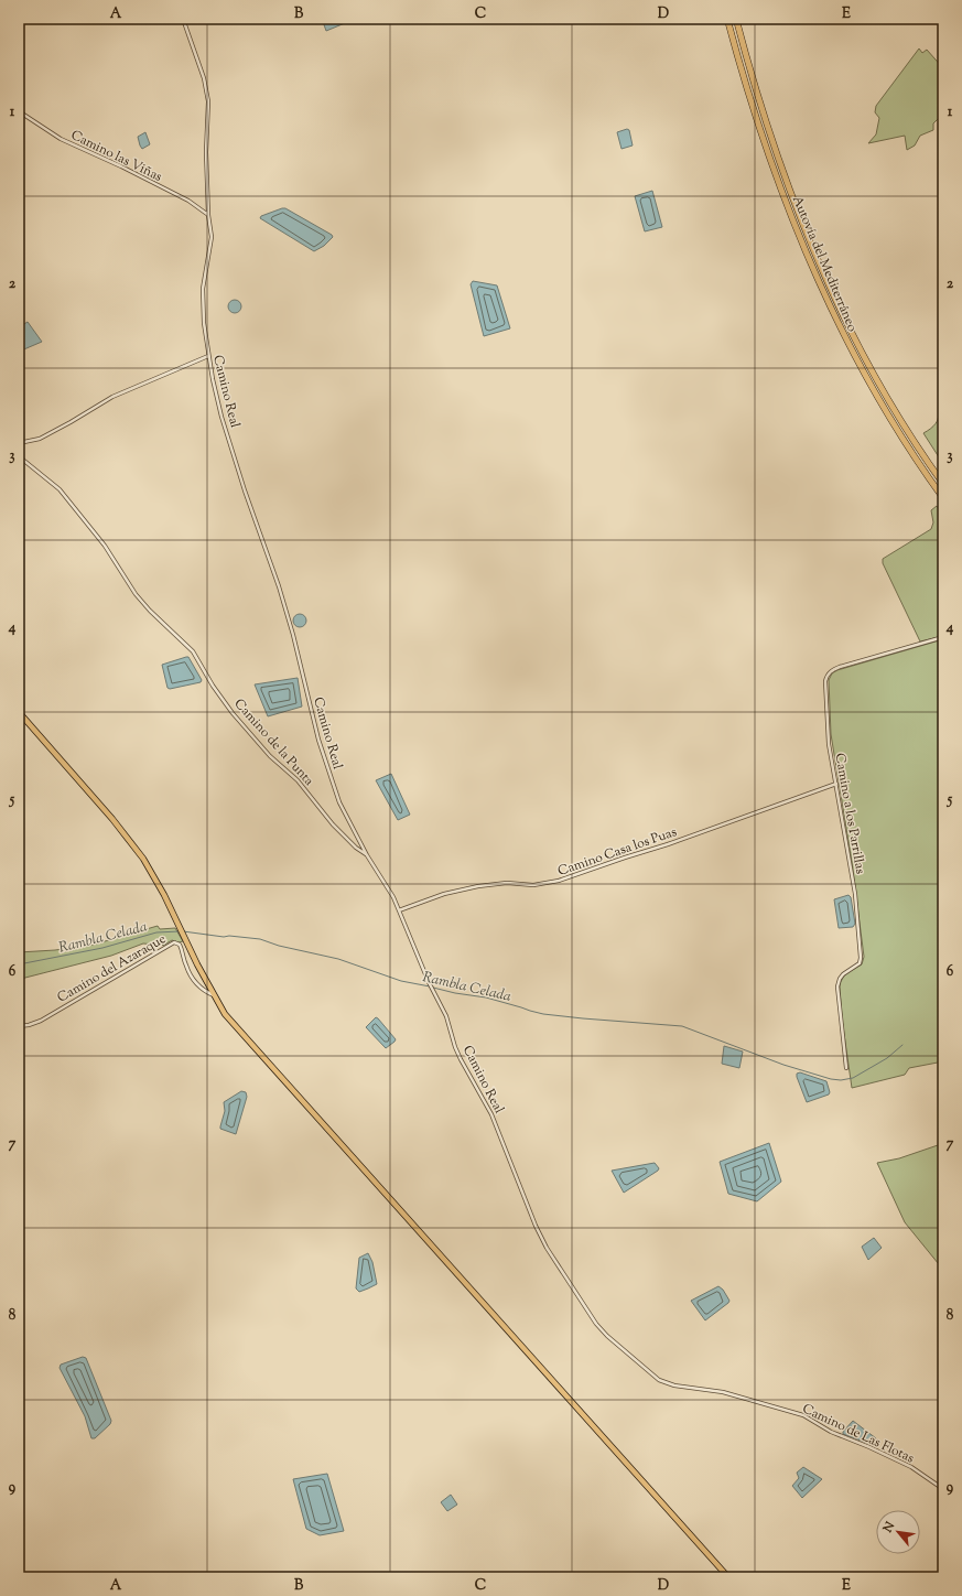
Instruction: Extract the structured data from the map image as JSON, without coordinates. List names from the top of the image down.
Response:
{
  "streets": {
    "highway": ["Autovía del Mediterráneo"],
    "street": [
      "Camino las Viñas",
      "Camino Real",
      "Camino de la Punta",
      "Camino a los Parrillas",
      "Camino Casa los Puas",
      "Camino del Azaraque",
      "Camino de Las Flotas"
    ]
  },
  "crossings": [
    ["Camino las Viñas", "Camino Real"],
    ["Camino Real", "Camino de la Punta"],
    ["Camino Real", "Camino Casa los Puas"],
    ["Camino Real", "Camino de Las Flotas"],
    ["Camino a los Parrillas", "Camino Casa los Puas"]
  ],
  "water": ["Rambla Celada"],
  "north": "top left",
  "grid": {
    "columns": [
      "A",
      "B",
      "C",
      "D",
      "E"
    ],
    "rows": [
      "1",
      "2",
      "3",
      "4",
      "5",
      "6",
      "7",
      "8",
      "9"
    ]
  }
}
